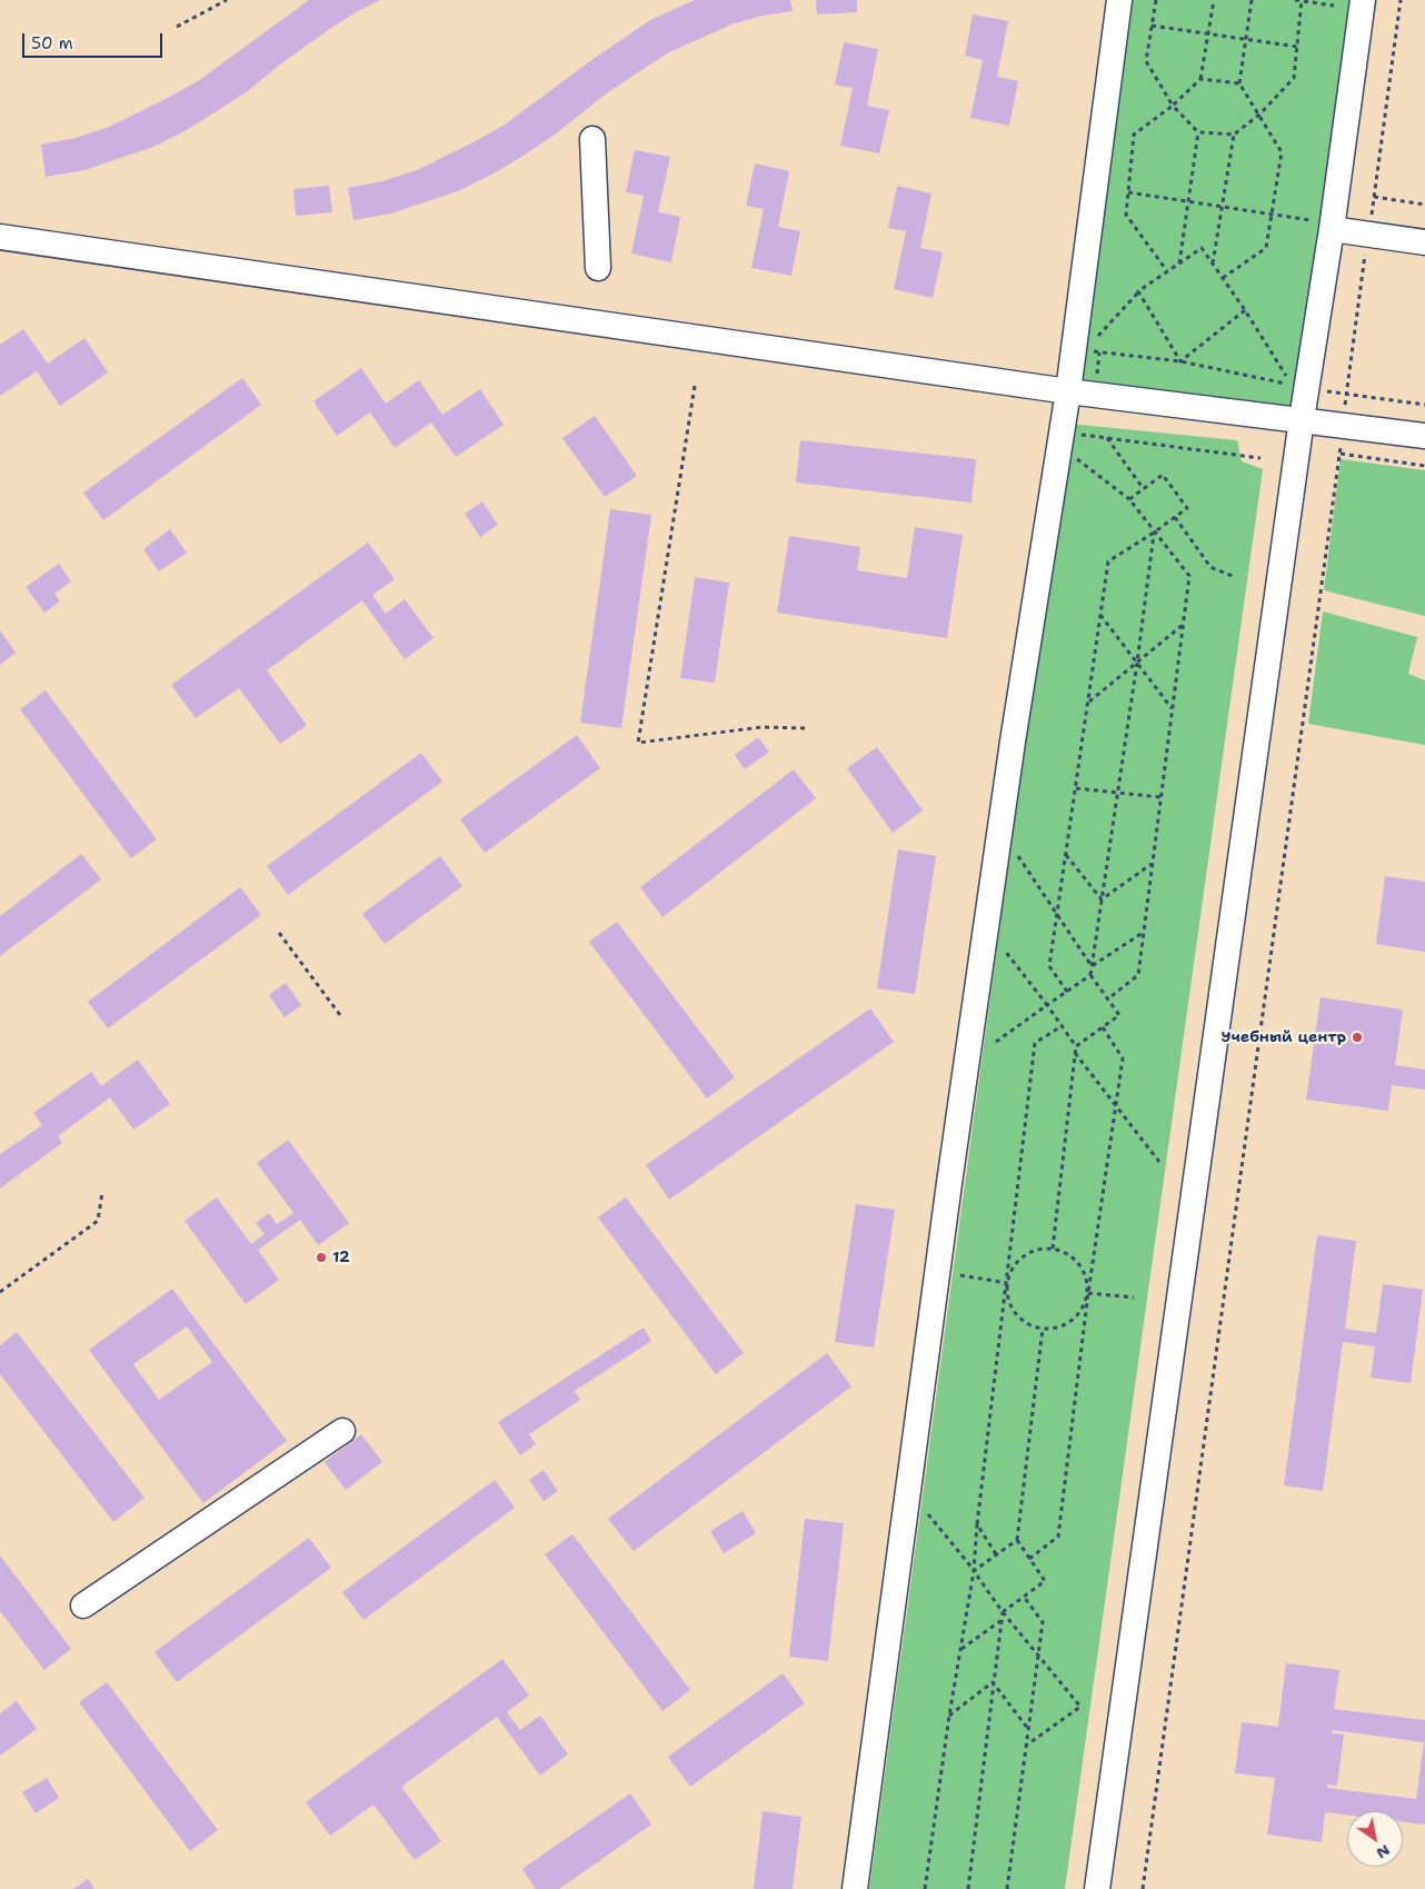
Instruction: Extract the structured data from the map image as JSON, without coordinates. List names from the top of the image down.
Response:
{
  "places": ["Учебный центр", "12"],
  "scale_bar": "50 m",
  "north": "bottom right"
}
